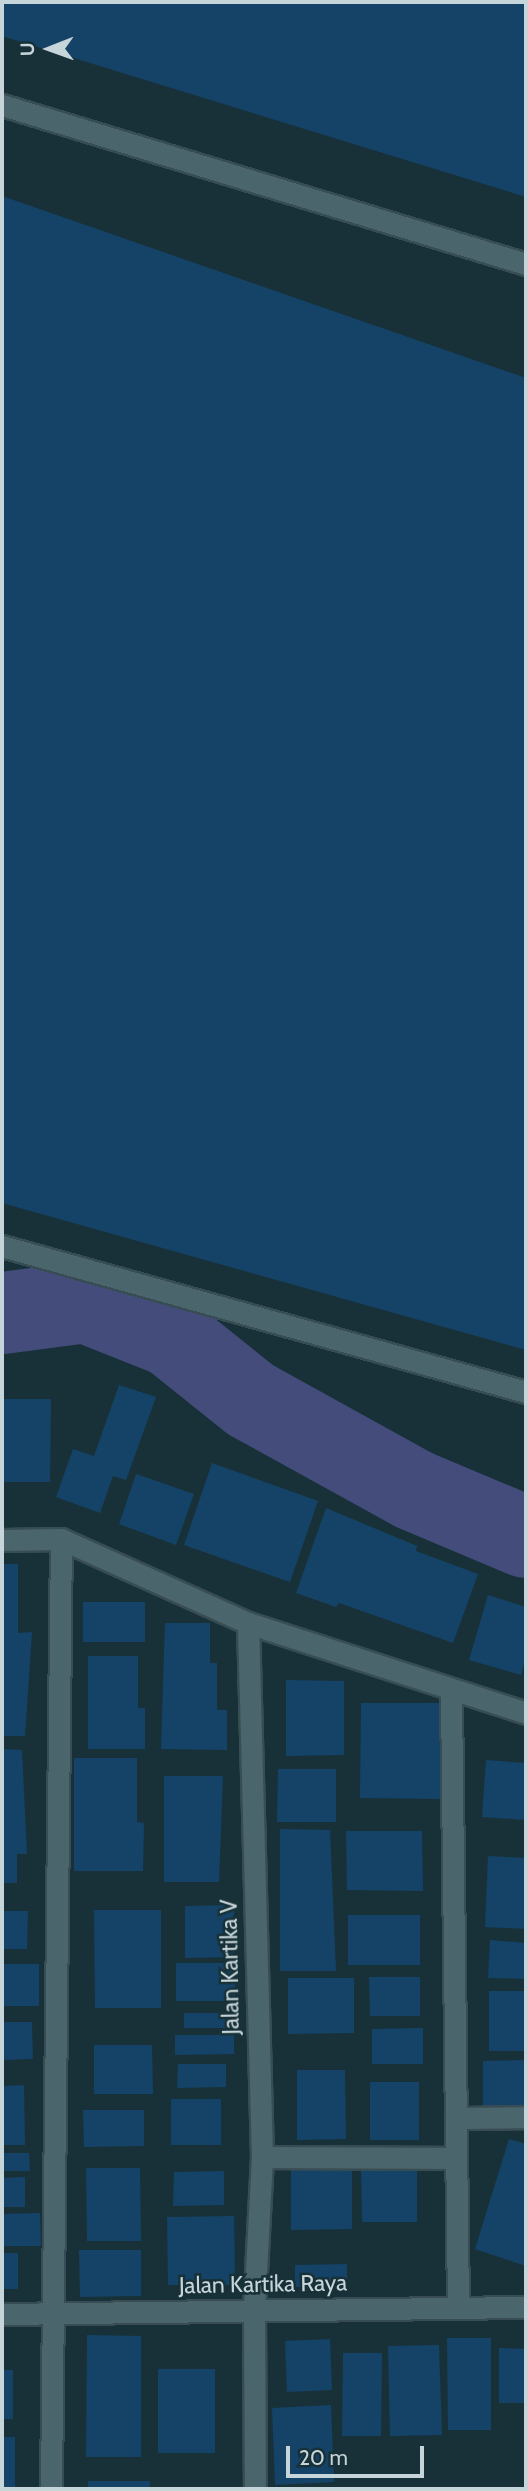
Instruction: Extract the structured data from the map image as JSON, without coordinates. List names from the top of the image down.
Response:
{
  "streets": {
    "street": ["Jalan Kartika V", "Jalan Kartika Raya"]
  },
  "crossings": [
    ["Jalan Kartika V", "Jalan Kartika Raya"]
  ],
  "scale_bar": "20 m",
  "north": "left"
}
